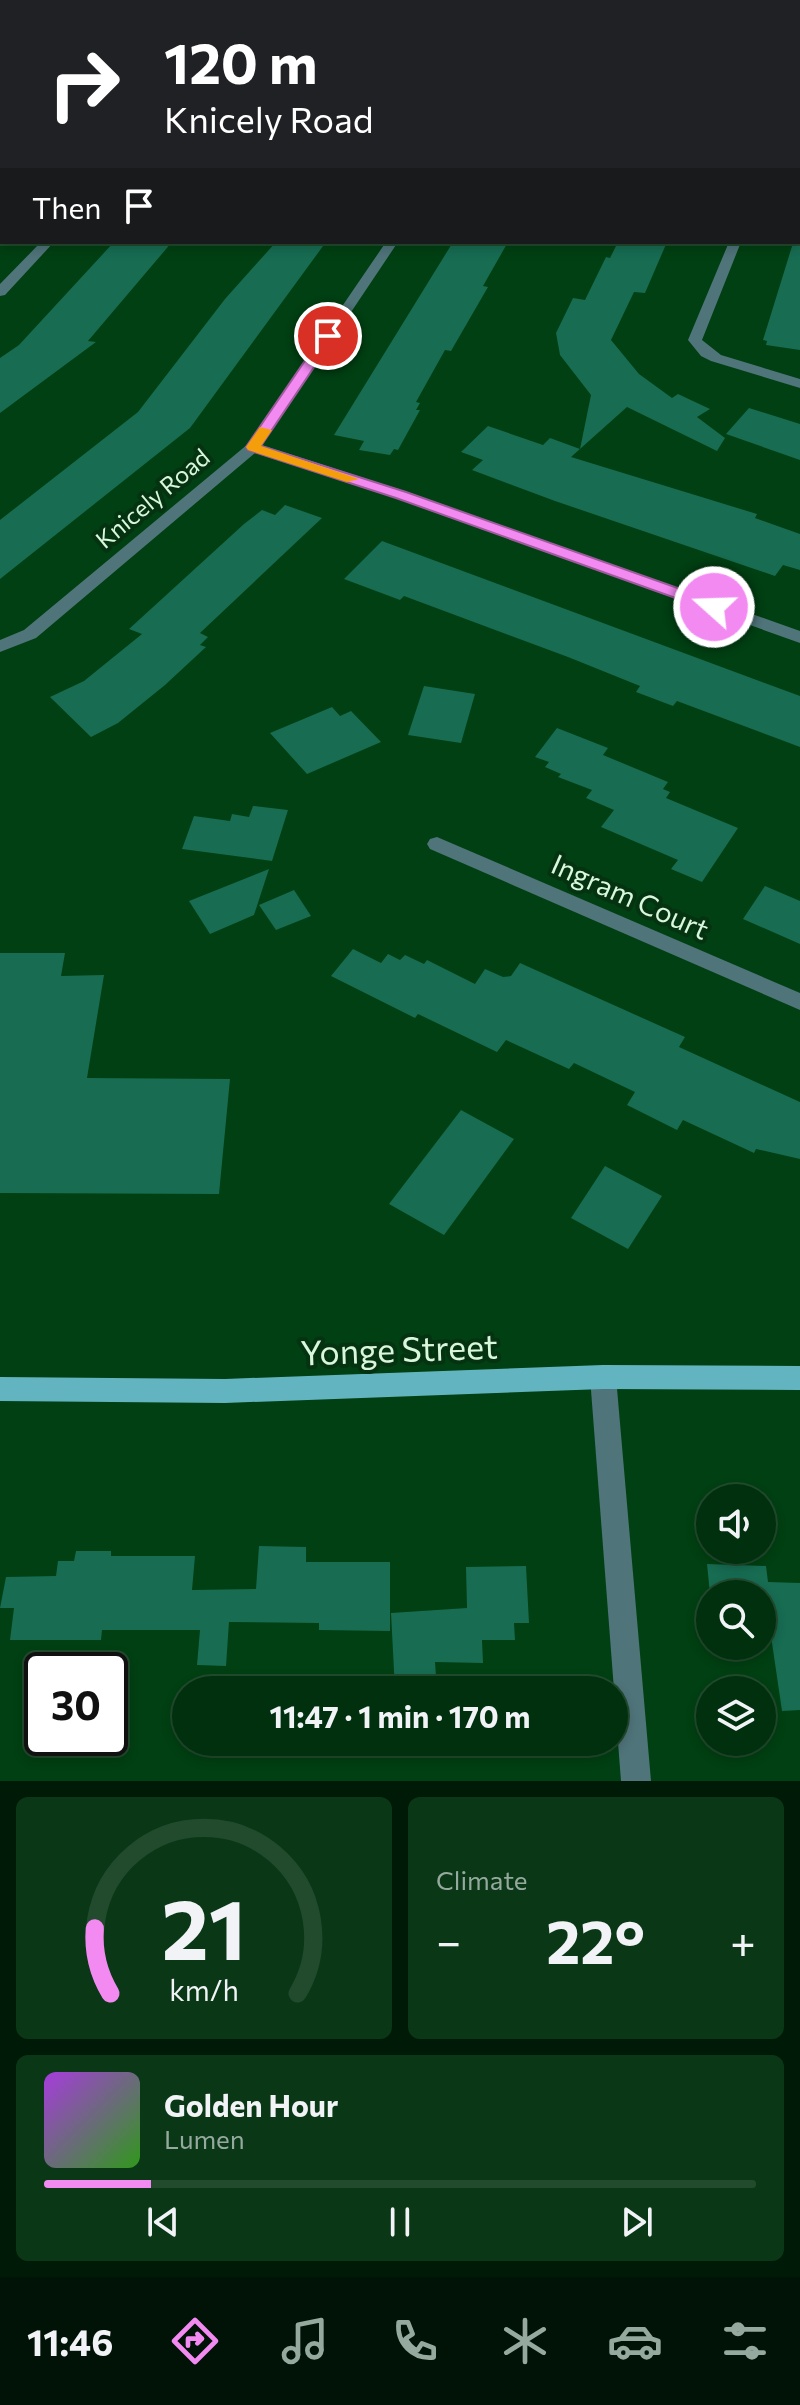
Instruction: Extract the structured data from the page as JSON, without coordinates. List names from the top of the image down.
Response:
{
  "streets": {
    "main road": ["Yonge Street"],
    "street": ["Knicely Road", "Ingram Court"]
  },
  "page": {
    "turn": ["120 m", "Knicely Road"],
    "then": "Then",
    "limit": "30",
    "trip": "11:47 · 1 min · 170 m",
    "tile": "Climate",
    "heat": ["−", "22°", "+"],
    "song": ["Golden Hour", "Lumen"],
    "tabs": "11:46",
    "gauge": ["21", "km/h"]
  }
}
